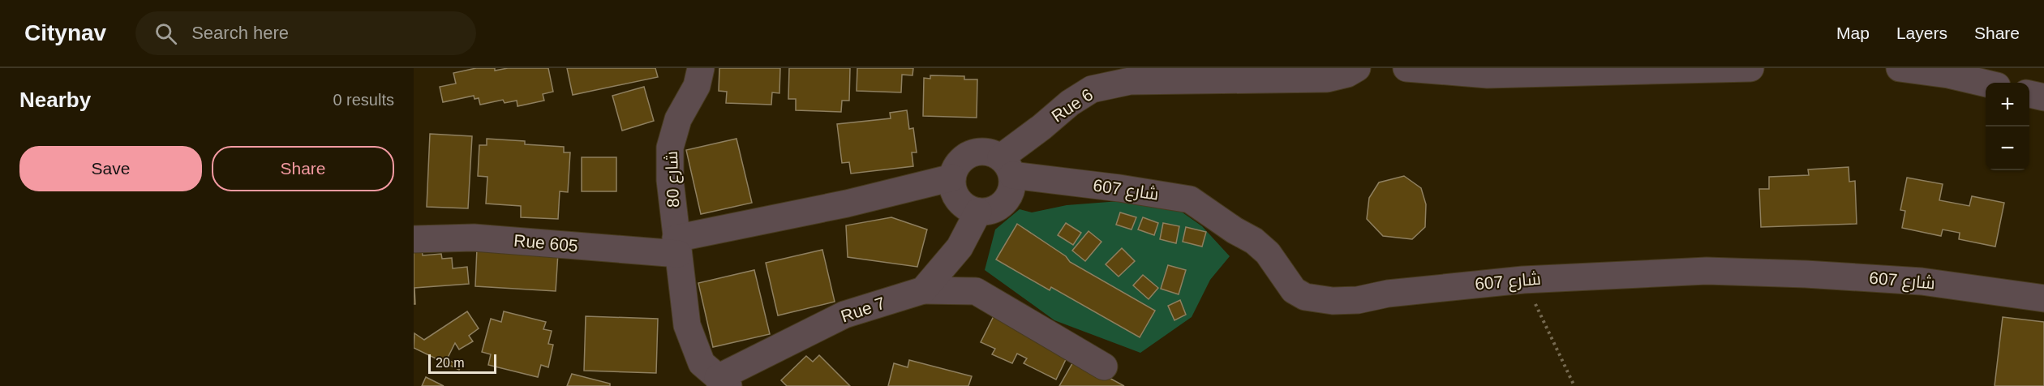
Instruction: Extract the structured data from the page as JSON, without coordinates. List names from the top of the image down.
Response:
{
  "streets": {
    "street": [
      "Rue 6",
      "شارع 80",
      "شارع 607",
      "Rue 605",
      "Rue 7"
    ]
  },
  "crossings": [
    ["Rue 6", "شارع 607"],
    ["Rue 6", "Rue 605"],
    ["شارع 80", "Rue 605"],
    ["شارع 80", "Rue 7"],
    ["شارع 607", "Rue 605"]
  ],
  "scale_bar": "20 m",
  "page": {
    "header": "Citynav",
    "search": "Search here",
    "nav": ["Map", "Layers", "Share"],
    "heading": ["Nearby", "0 results"],
    "map_buttons": ["+", "−"],
    "buttons": ["Save", "Share"],
    "scale": "20 m"
  }
}
